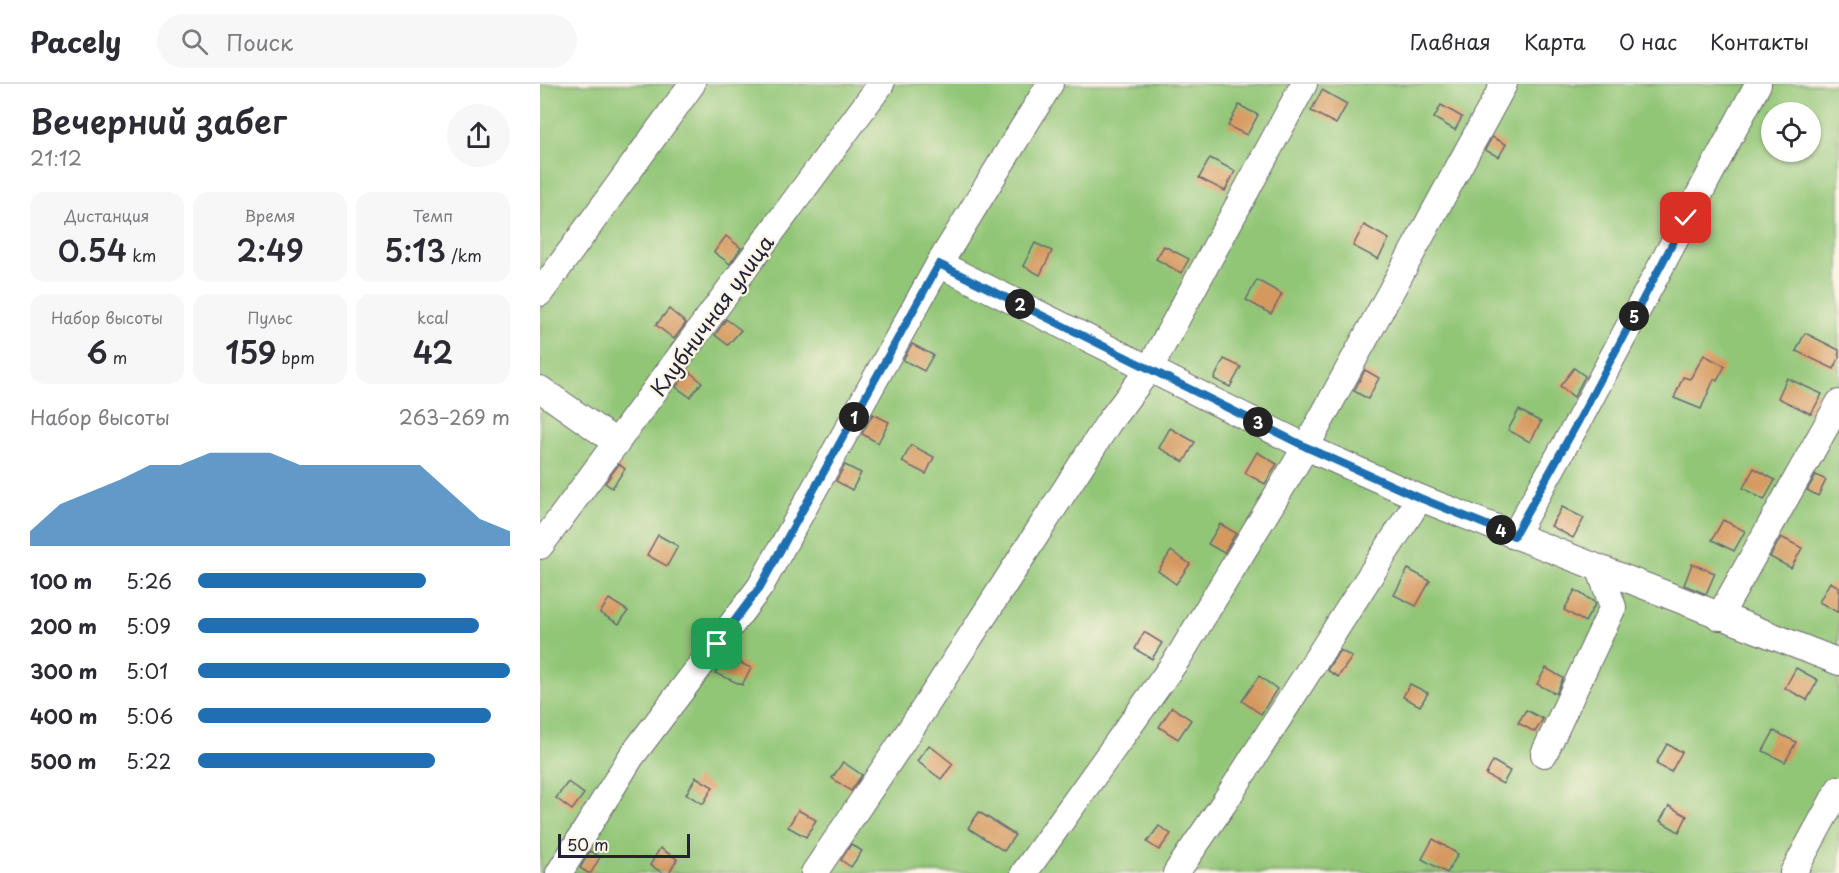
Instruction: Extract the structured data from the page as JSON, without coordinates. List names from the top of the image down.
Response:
{
  "streets": {
    "lane": ["Клубничная улица"]
  },
  "scale_bar": "50 m",
  "page": {
    "header": "Pacely",
    "search": "Поиск",
    "nav": [
      "Главная",
      "Карта",
      "О нас",
      "Контакты"
    ],
    "heading": ["Вечерний забег", "21:12"],
    "stats": [
      ["Дистанция", "0.54 km"],
      ["Время", "2:49"],
      ["Темп", "5:13 /km"],
      ["Набор высоты", "6 m"],
      ["Пульс", "159 bpm"],
      ["kcal", "42"]
    ],
    "pins": [
      "2",
      "5",
      "1",
      "3",
      "4"
    ],
    "chart": ["Набор высоты", "263–269 m"],
    "list": [
      {
        "name": "100 m",
        "note": "5:26"
      },
      {
        "name": "200 m",
        "note": "5:09"
      },
      {
        "name": "300 m",
        "note": "5:01"
      },
      {
        "name": "400 m",
        "note": "5:06"
      },
      {
        "name": "500 m",
        "note": "5:22"
      }
    ],
    "scale": "50 m"
  }
}
